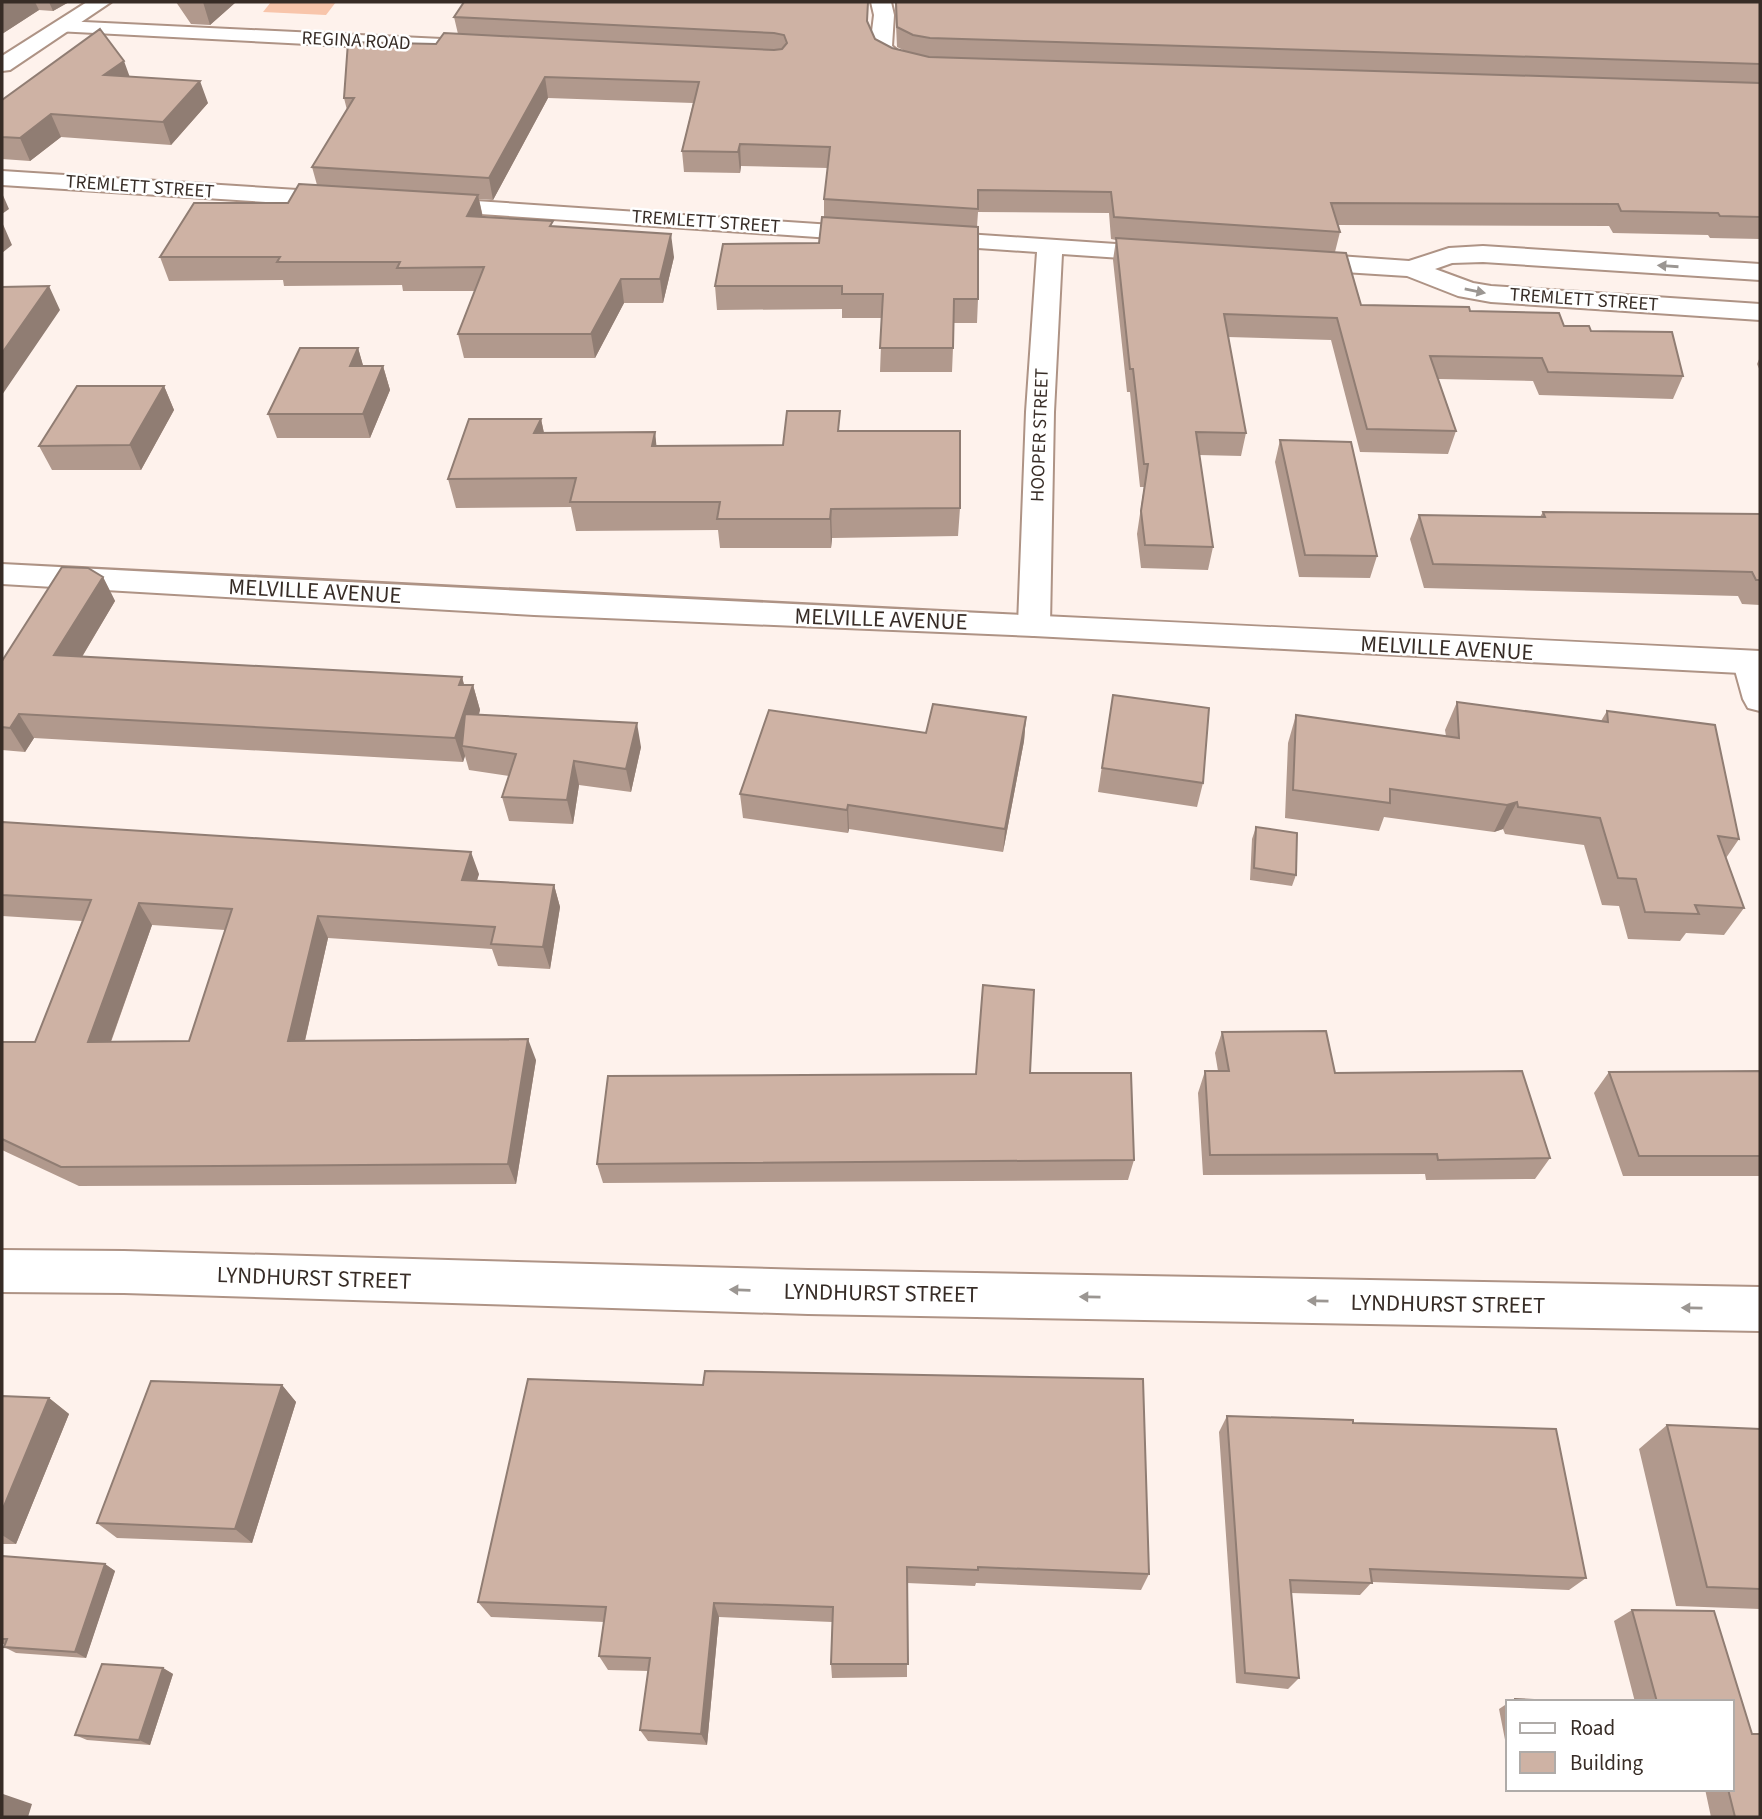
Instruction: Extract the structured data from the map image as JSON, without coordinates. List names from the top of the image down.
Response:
{
  "streets": {
    "street": [
      "REGINA ROAD",
      "TREMLETT STREET",
      "HOOPER STREET",
      "MELVILLE AVENUE",
      "LYNDHURST STREET"
    ]
  },
  "crossings": [
    ["TREMLETT STREET", "HOOPER STREET"],
    ["HOOPER STREET", "MELVILLE AVENUE"]
  ],
  "one_way": ["LYNDHURST STREET"],
  "legend": ["Road", "Building"]
}
